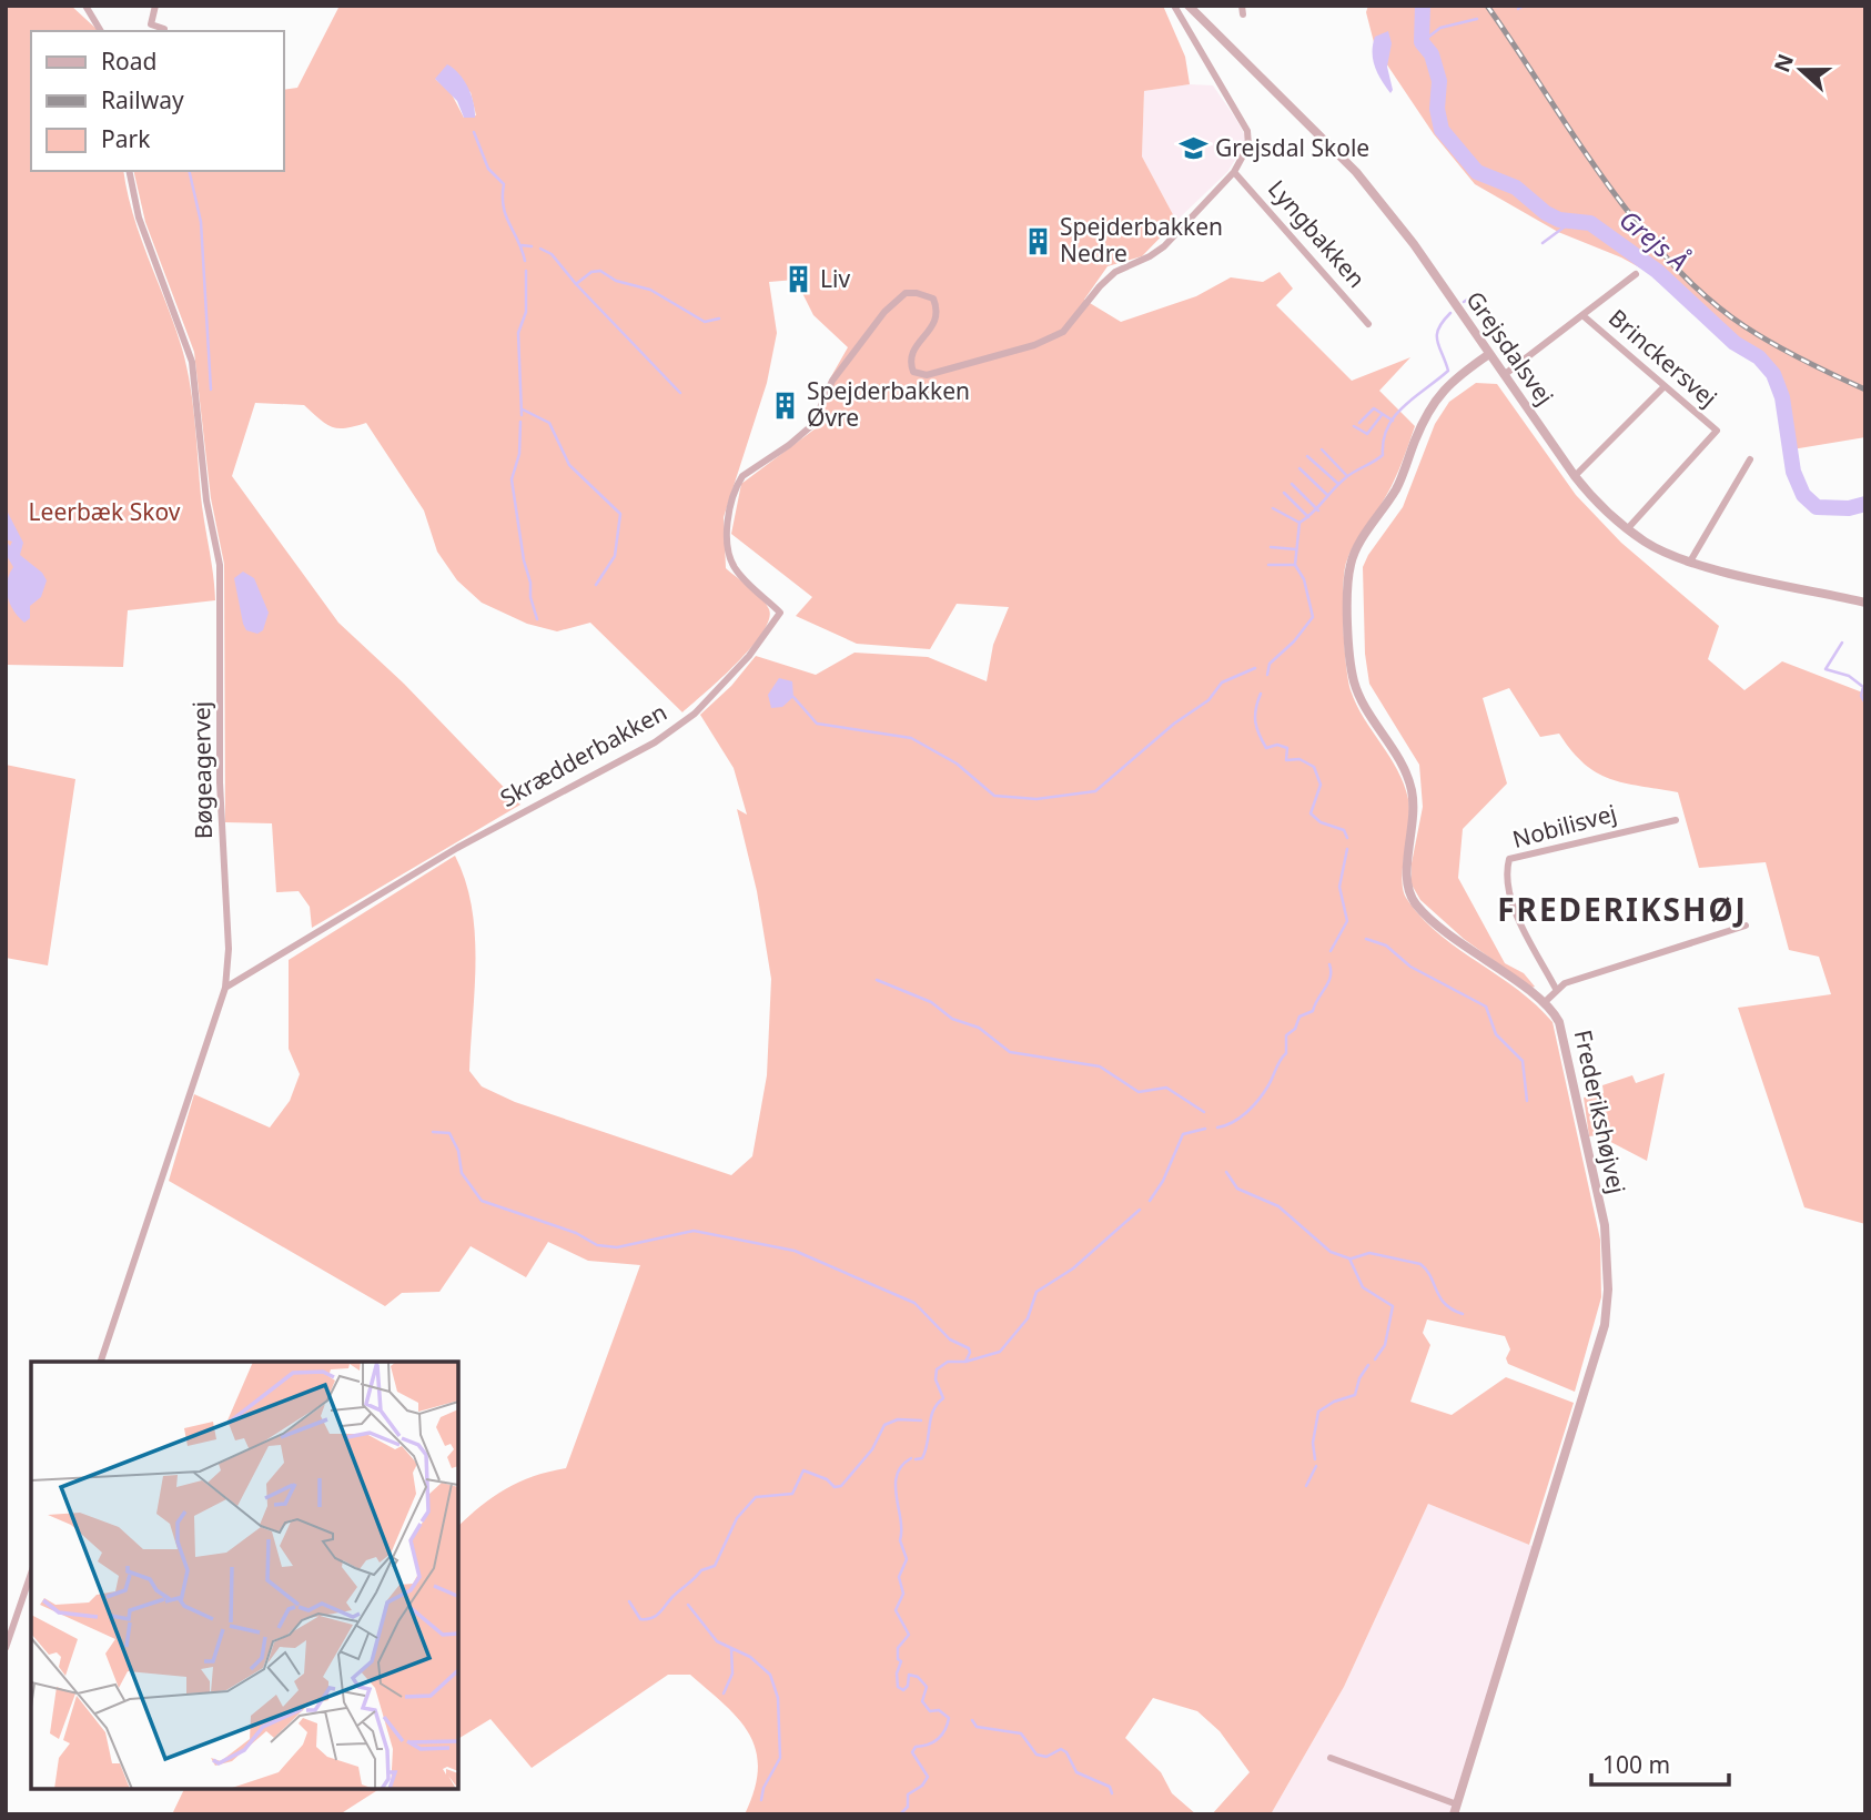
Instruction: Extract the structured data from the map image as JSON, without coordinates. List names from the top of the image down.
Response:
{
  "streets": {
    "street": [
      "Lyngbakken",
      "Grejsdalsvej",
      "Brinckersvej",
      "Skrædderbakken",
      "Bøgeagervej",
      "Nobilisvej",
      "Frederikshøjvej"
    ]
  },
  "crossings": [
    ["Lyngbakken", "Skrædderbakken"],
    ["Grejsdalsvej", "Brinckersvej"],
    ["Grejsdalsvej", "Frederikshøjvej"],
    ["Skrædderbakken", "Bøgeagervej"]
  ],
  "districts": ["FREDERIKSHØJ"],
  "water": ["Grejs Å"],
  "parks": ["Leerbæk Skov"],
  "places": {
    "school or university": ["Grejsdal Skole"],
    "building": ["Spejderbakken Nedre", "Liv", "Spejderbakken Øvre"]
  },
  "legend": ["Road", "Railway", "Park"],
  "scale_bar": "100 m",
  "north": "left"
}
